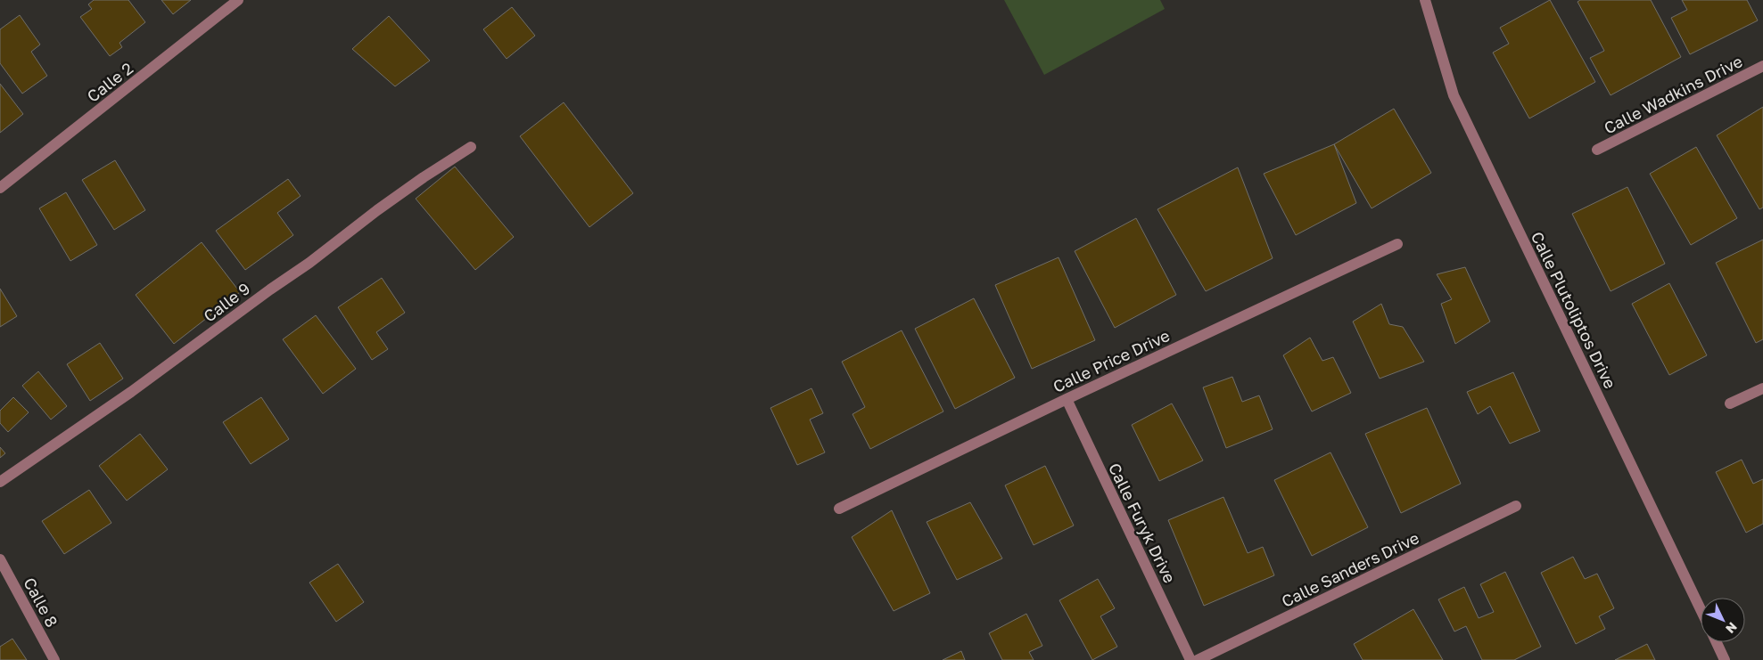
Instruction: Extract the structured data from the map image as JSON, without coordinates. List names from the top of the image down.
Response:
{
  "streets": {
    "street": [
      "Calle 2",
      "Calle Wadkins Drive",
      "Calle 9",
      "Calle Plutoliptos Drive",
      "Calle Price Drive",
      "Calle Furyk Drive",
      "Calle Sanders Drive",
      "Calle 8"
    ]
  },
  "crossings": [
    ["Calle Price Drive", "Calle Furyk Drive"]
  ],
  "north": "bottom right"
}
